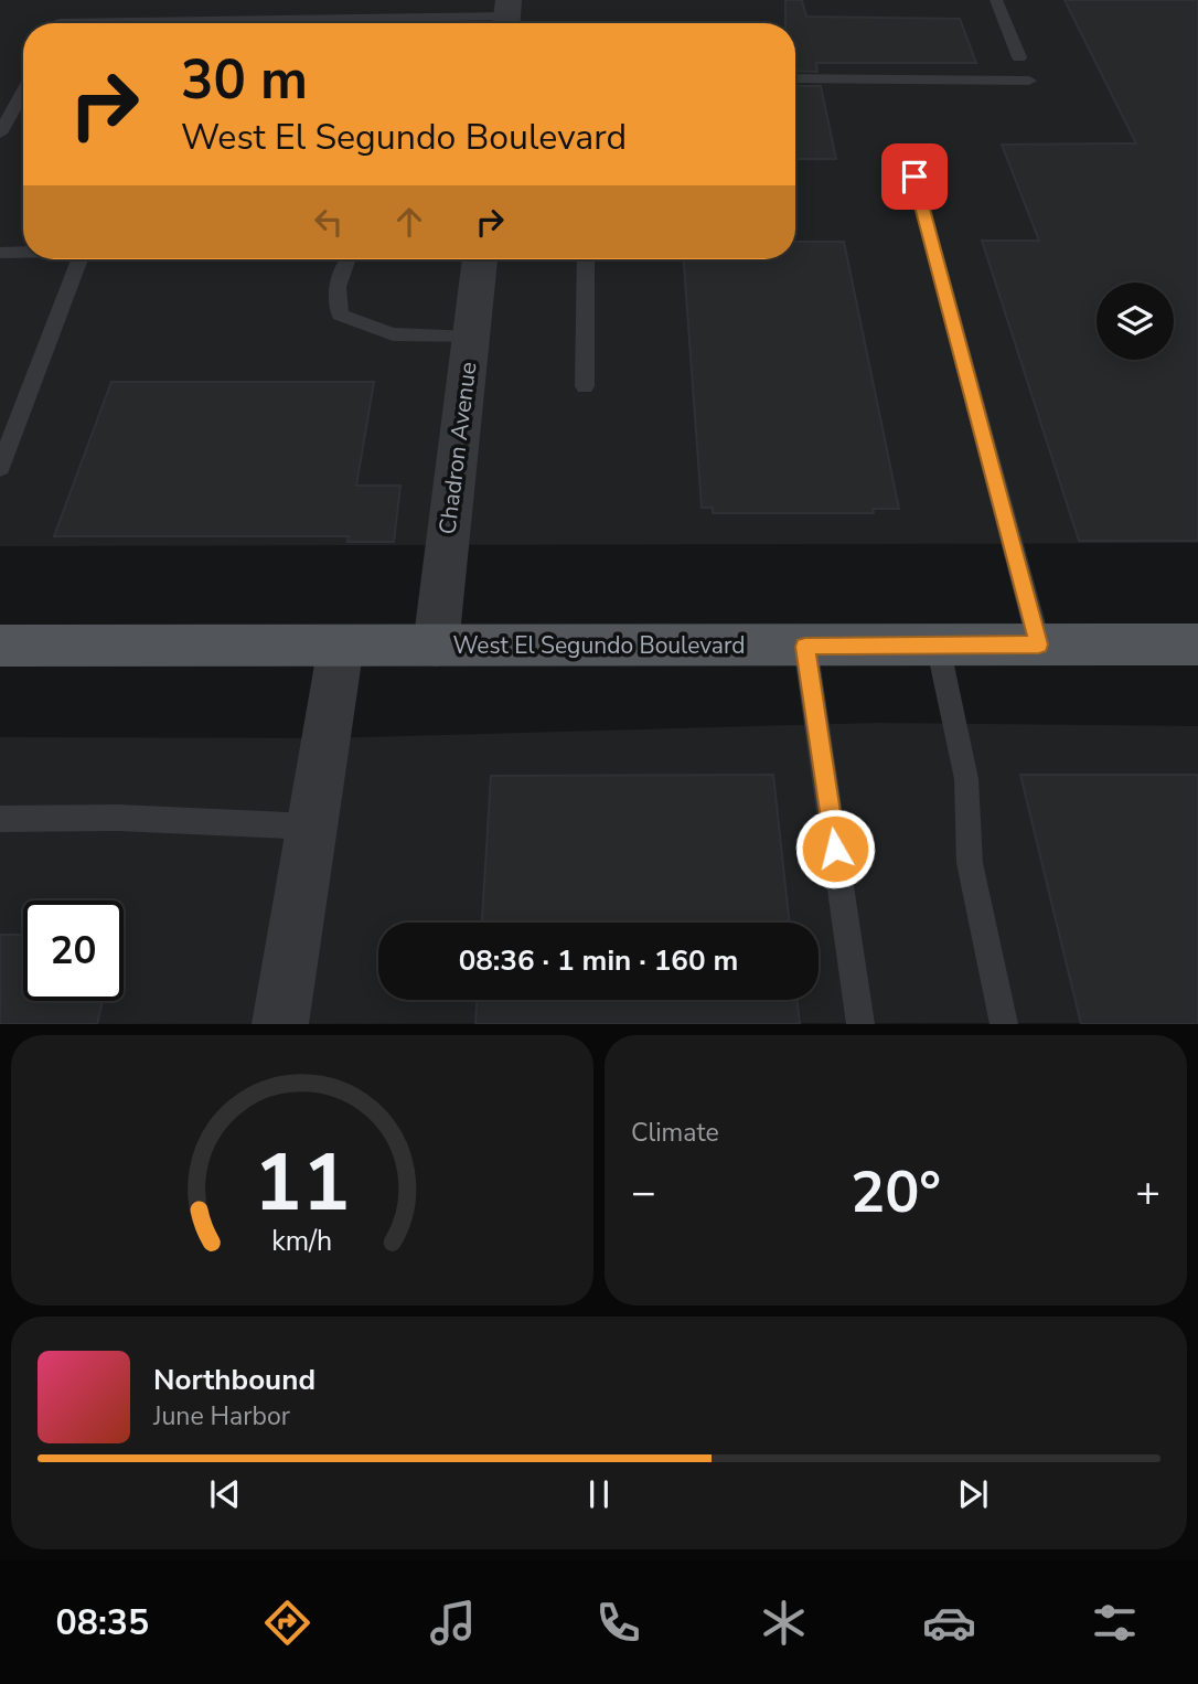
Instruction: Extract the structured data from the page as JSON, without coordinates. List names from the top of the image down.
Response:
{
  "streets": {
    "main road": ["West El Segundo Boulevard"],
    "street": ["Chadron Avenue"]
  },
  "crossings": [
    ["Chadron Avenue", "West El Segundo Boulevard"]
  ],
  "page": {
    "turn": ["30 m", "West El Segundo Boulevard"],
    "limit": "20",
    "trip": "08:36 · 1 min · 160 m",
    "tile": "Climate",
    "heat": ["−", "20°", "+"],
    "song": ["Northbound", "June Harbor"],
    "tabs": "08:35",
    "gauge": ["11", "km/h"]
  }
}
